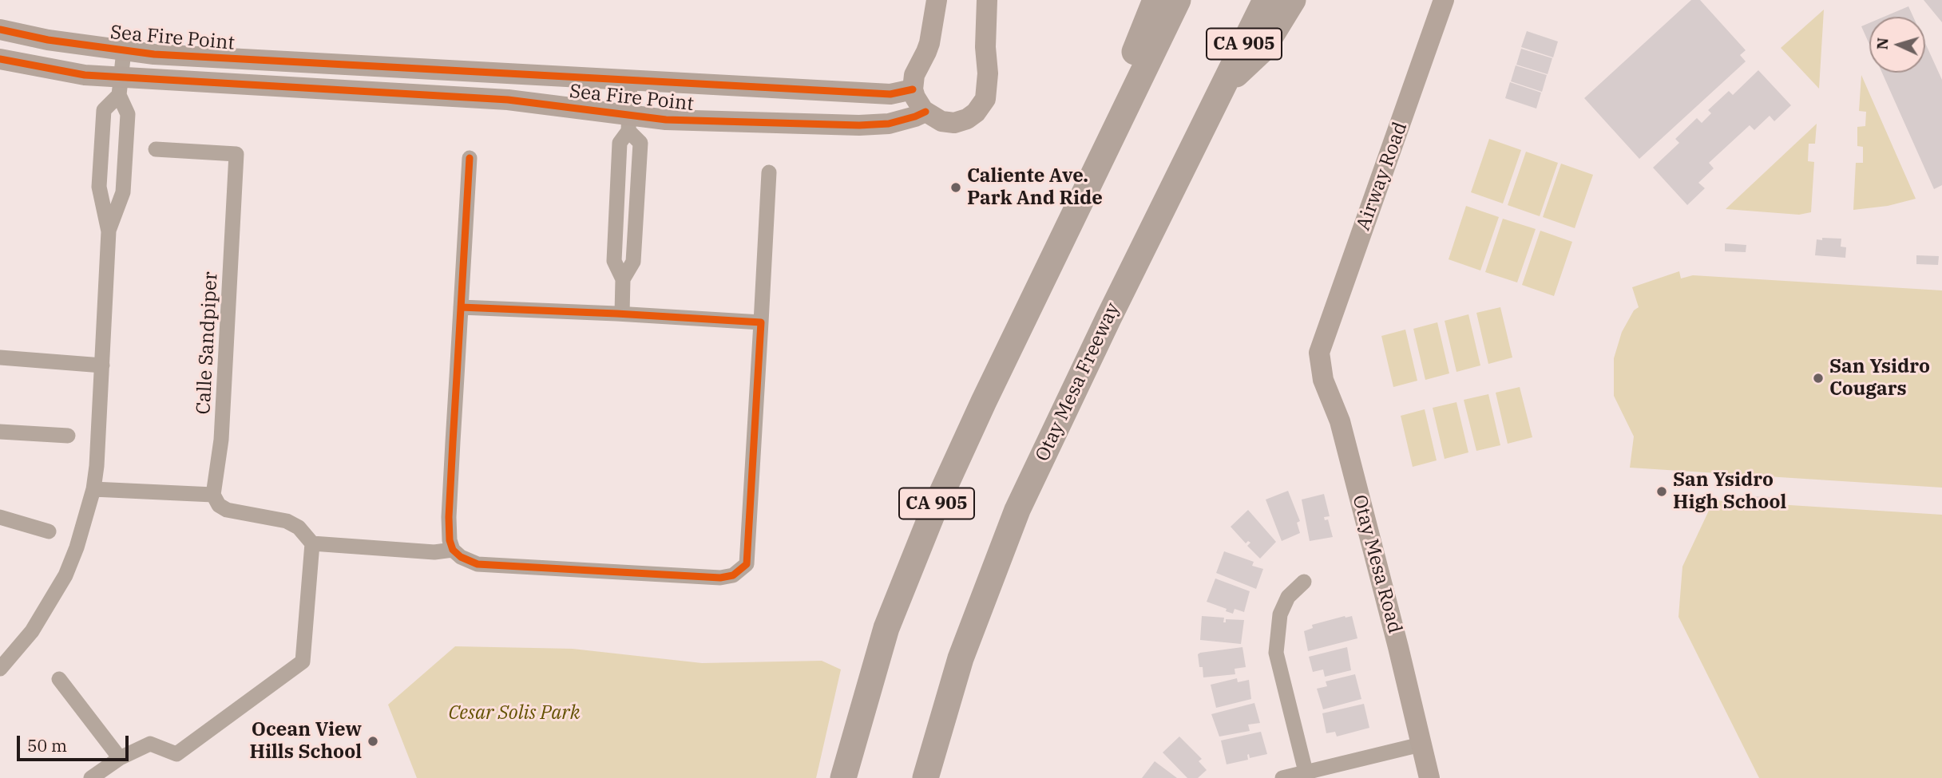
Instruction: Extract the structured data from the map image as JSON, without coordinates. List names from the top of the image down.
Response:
{
  "streets": {
    "highway": ["CA 905", "Otay Mesa Freeway"],
    "street": [
      "Sea Fire Point",
      "Airway Road",
      "Calle Sandpiper",
      "Otay Mesa Road"
    ]
  },
  "crossings": [
    ["Airway Road", "Otay Mesa Road"]
  ],
  "parks": ["Cesar Solis Park"],
  "places": [
    "Caliente Ave. Park And Ride",
    "San Ysidro Cougars",
    "San Ysidro High School",
    "Ocean View Hills School"
  ],
  "scale_bar": "50 m",
  "north": "left"
}
